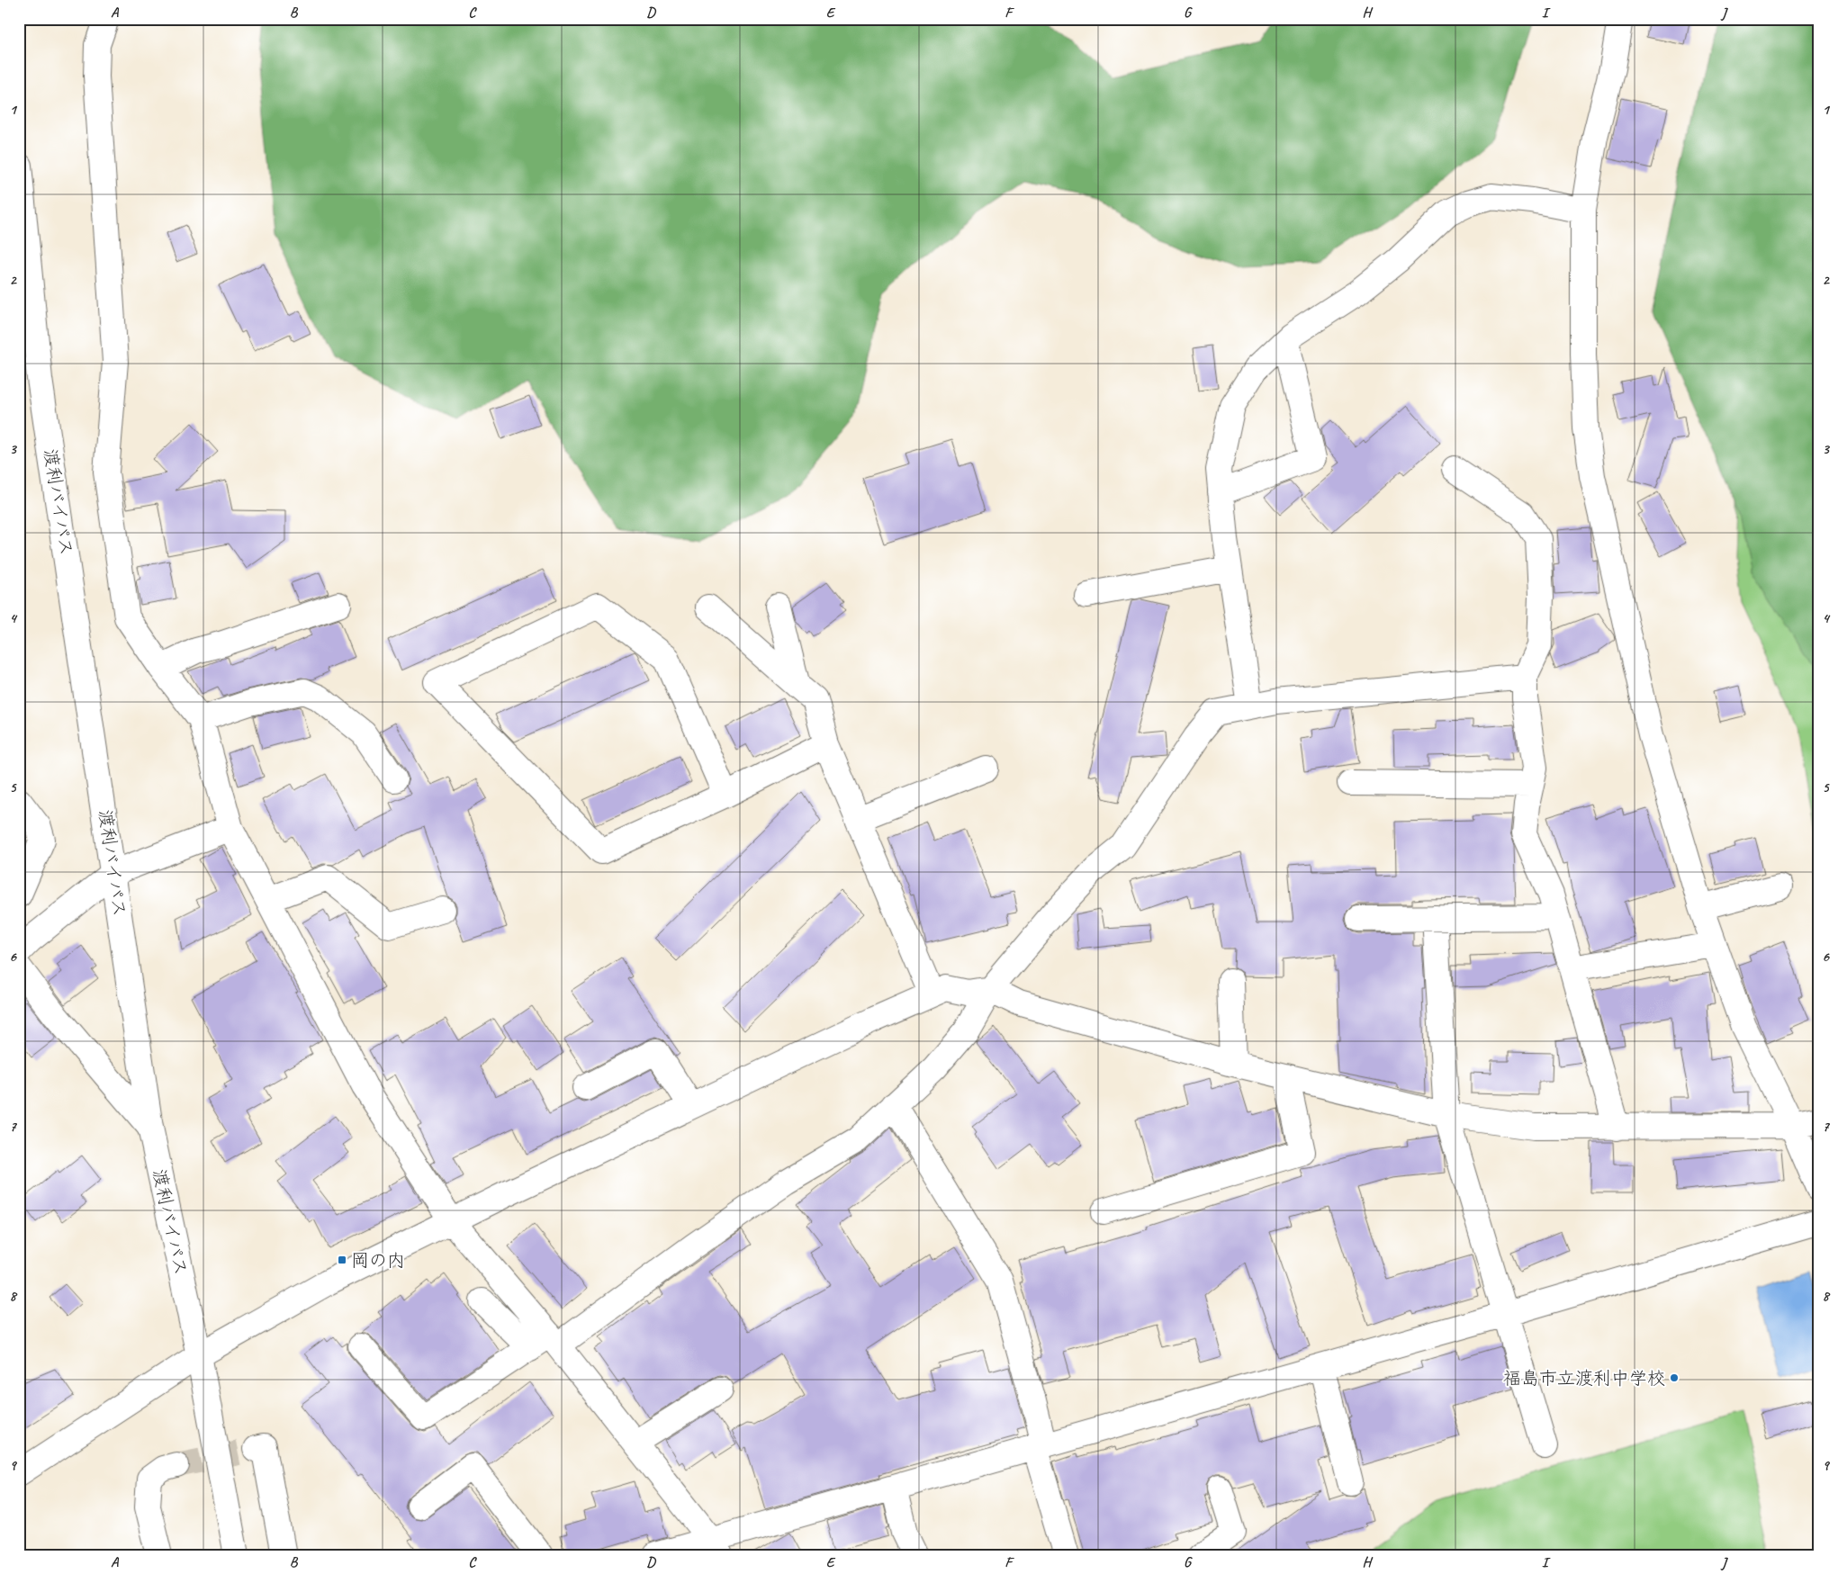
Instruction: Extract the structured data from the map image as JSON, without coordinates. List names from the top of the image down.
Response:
{
  "streets": {
    "main road": ["渡利バイパス"]
  },
  "places": {
    "transit": ["岡の内"],
    "other": ["福島市立渡利中学校"]
  },
  "grid": {
    "columns": [
      "A",
      "B",
      "C",
      "D",
      "E",
      "F",
      "G",
      "H",
      "I",
      "J"
    ],
    "rows": [
      "1",
      "2",
      "3",
      "4",
      "5",
      "6",
      "7",
      "8",
      "9"
    ]
  }
}
